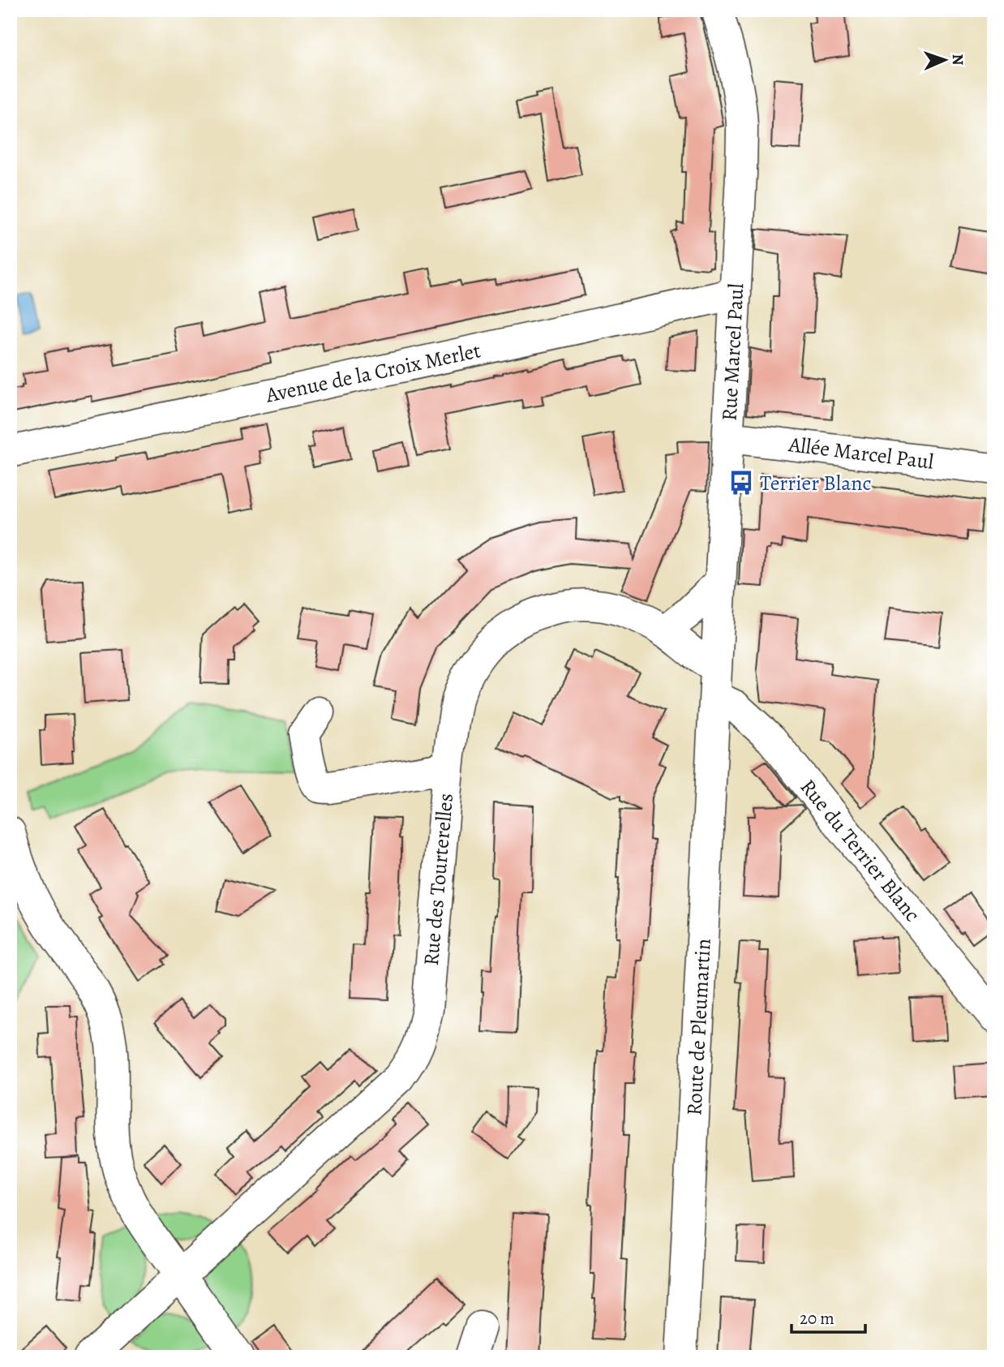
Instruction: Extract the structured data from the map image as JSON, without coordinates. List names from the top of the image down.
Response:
{
  "streets": {
    "street": [
      "Rue Marcel Paul",
      "Avenue de la Croix Merlet",
      "Allée Marcel Paul",
      "Rue du Terrier Blanc",
      "Rue des Tourterelles",
      "Route de Pleumartin"
    ]
  },
  "crossings": [
    ["Rue Marcel Paul", "Avenue de la Croix Merlet"],
    ["Rue Marcel Paul", "Allée Marcel Paul"],
    ["Rue Marcel Paul", "Rue du Terrier Blanc"],
    ["Rue Marcel Paul", "Rue des Tourterelles"],
    ["Rue Marcel Paul", "Route de Pleumartin"],
    ["Rue du Terrier Blanc", "Rue des Tourterelles"],
    ["Rue du Terrier Blanc", "Route de Pleumartin"],
    ["Rue des Tourterelles", "Route de Pleumartin"]
  ],
  "places": {
    "bus stop": ["Terrier Blanc"]
  },
  "scale_bar": "20 m",
  "north": "right"
}
